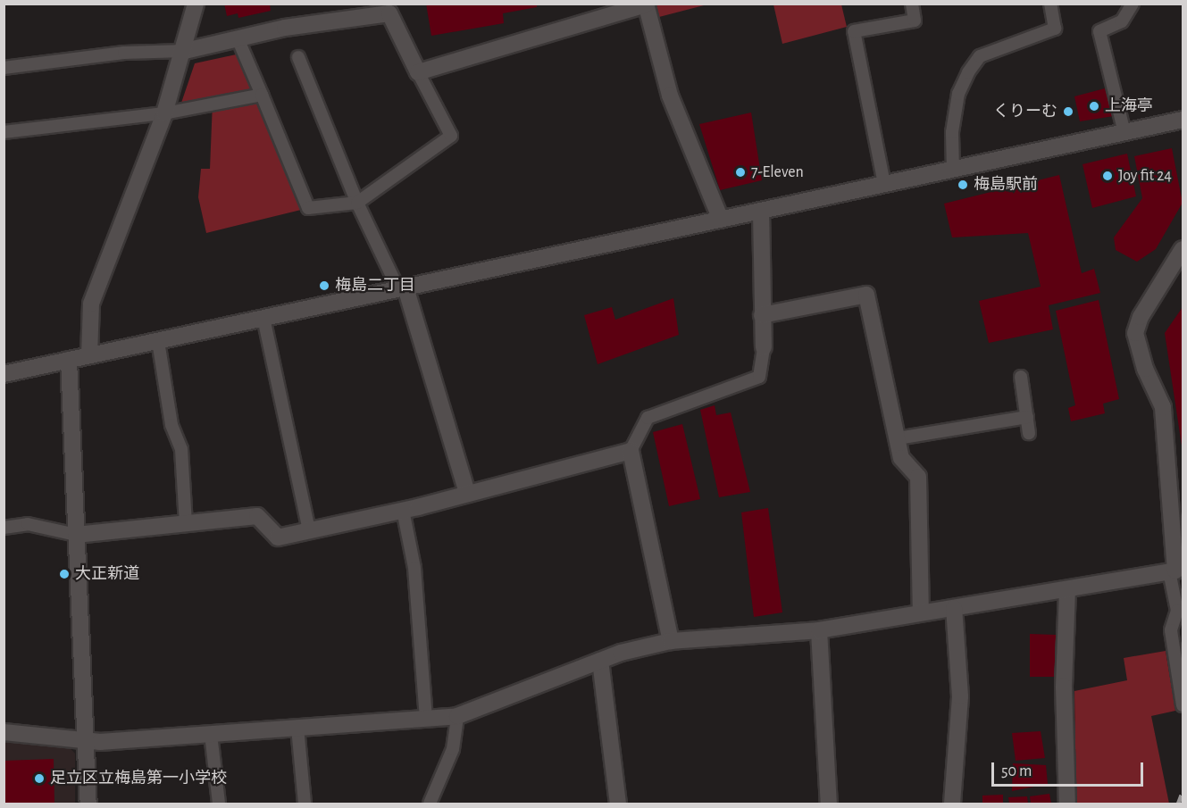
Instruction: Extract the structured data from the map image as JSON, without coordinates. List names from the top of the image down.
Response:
{
  "places": [
    "上海亭",
    "くりーむ",
    "7-Eleven",
    "Joy fit 24",
    "梅島駅前",
    "梅島二丁目",
    "大正新道",
    "足立区立梅島第一小学校"
  ],
  "scale_bar": "50 m"
}
